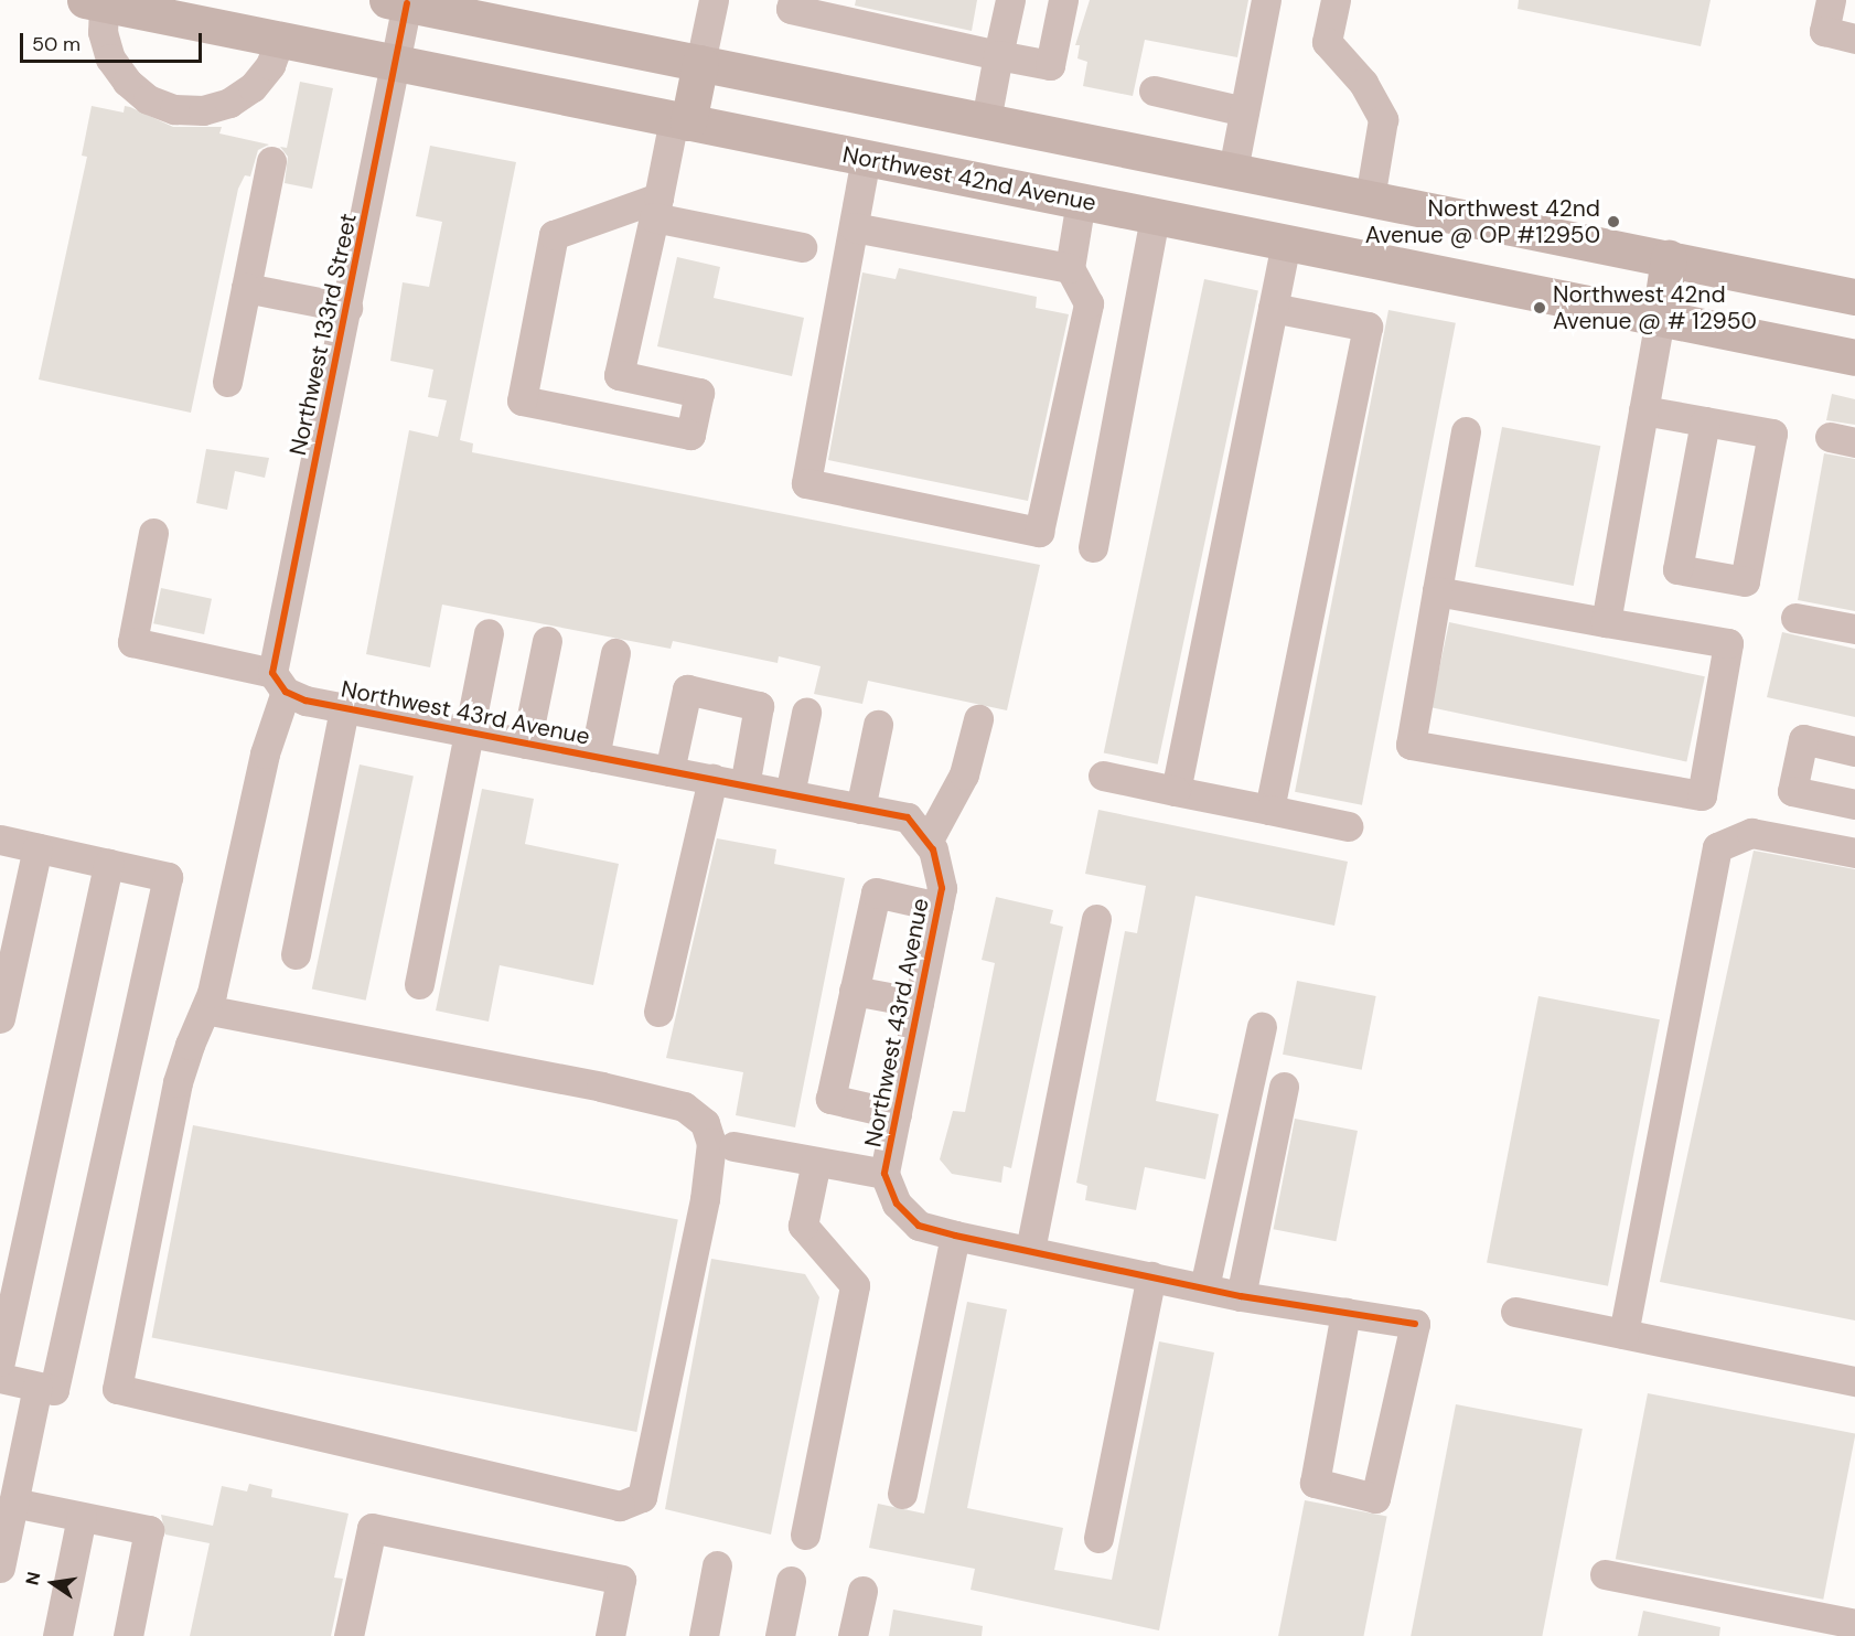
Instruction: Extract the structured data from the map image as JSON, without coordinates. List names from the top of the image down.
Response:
{
  "streets": {
    "main road": ["Northwest 42nd Avenue"],
    "street": ["Northwest 133rd Street", "Northwest 43rd Avenue"]
  },
  "crossings": [
    ["Northwest 42nd Avenue", "Northwest 133rd Street"],
    ["Northwest 133rd Street", "Northwest 43rd Avenue"]
  ],
  "places": ["Northwest 42nd Avenue @ OP #12950", "Northwest 42nd Avenue @ # 12950"],
  "scale_bar": "50 m",
  "north": "left"
}
